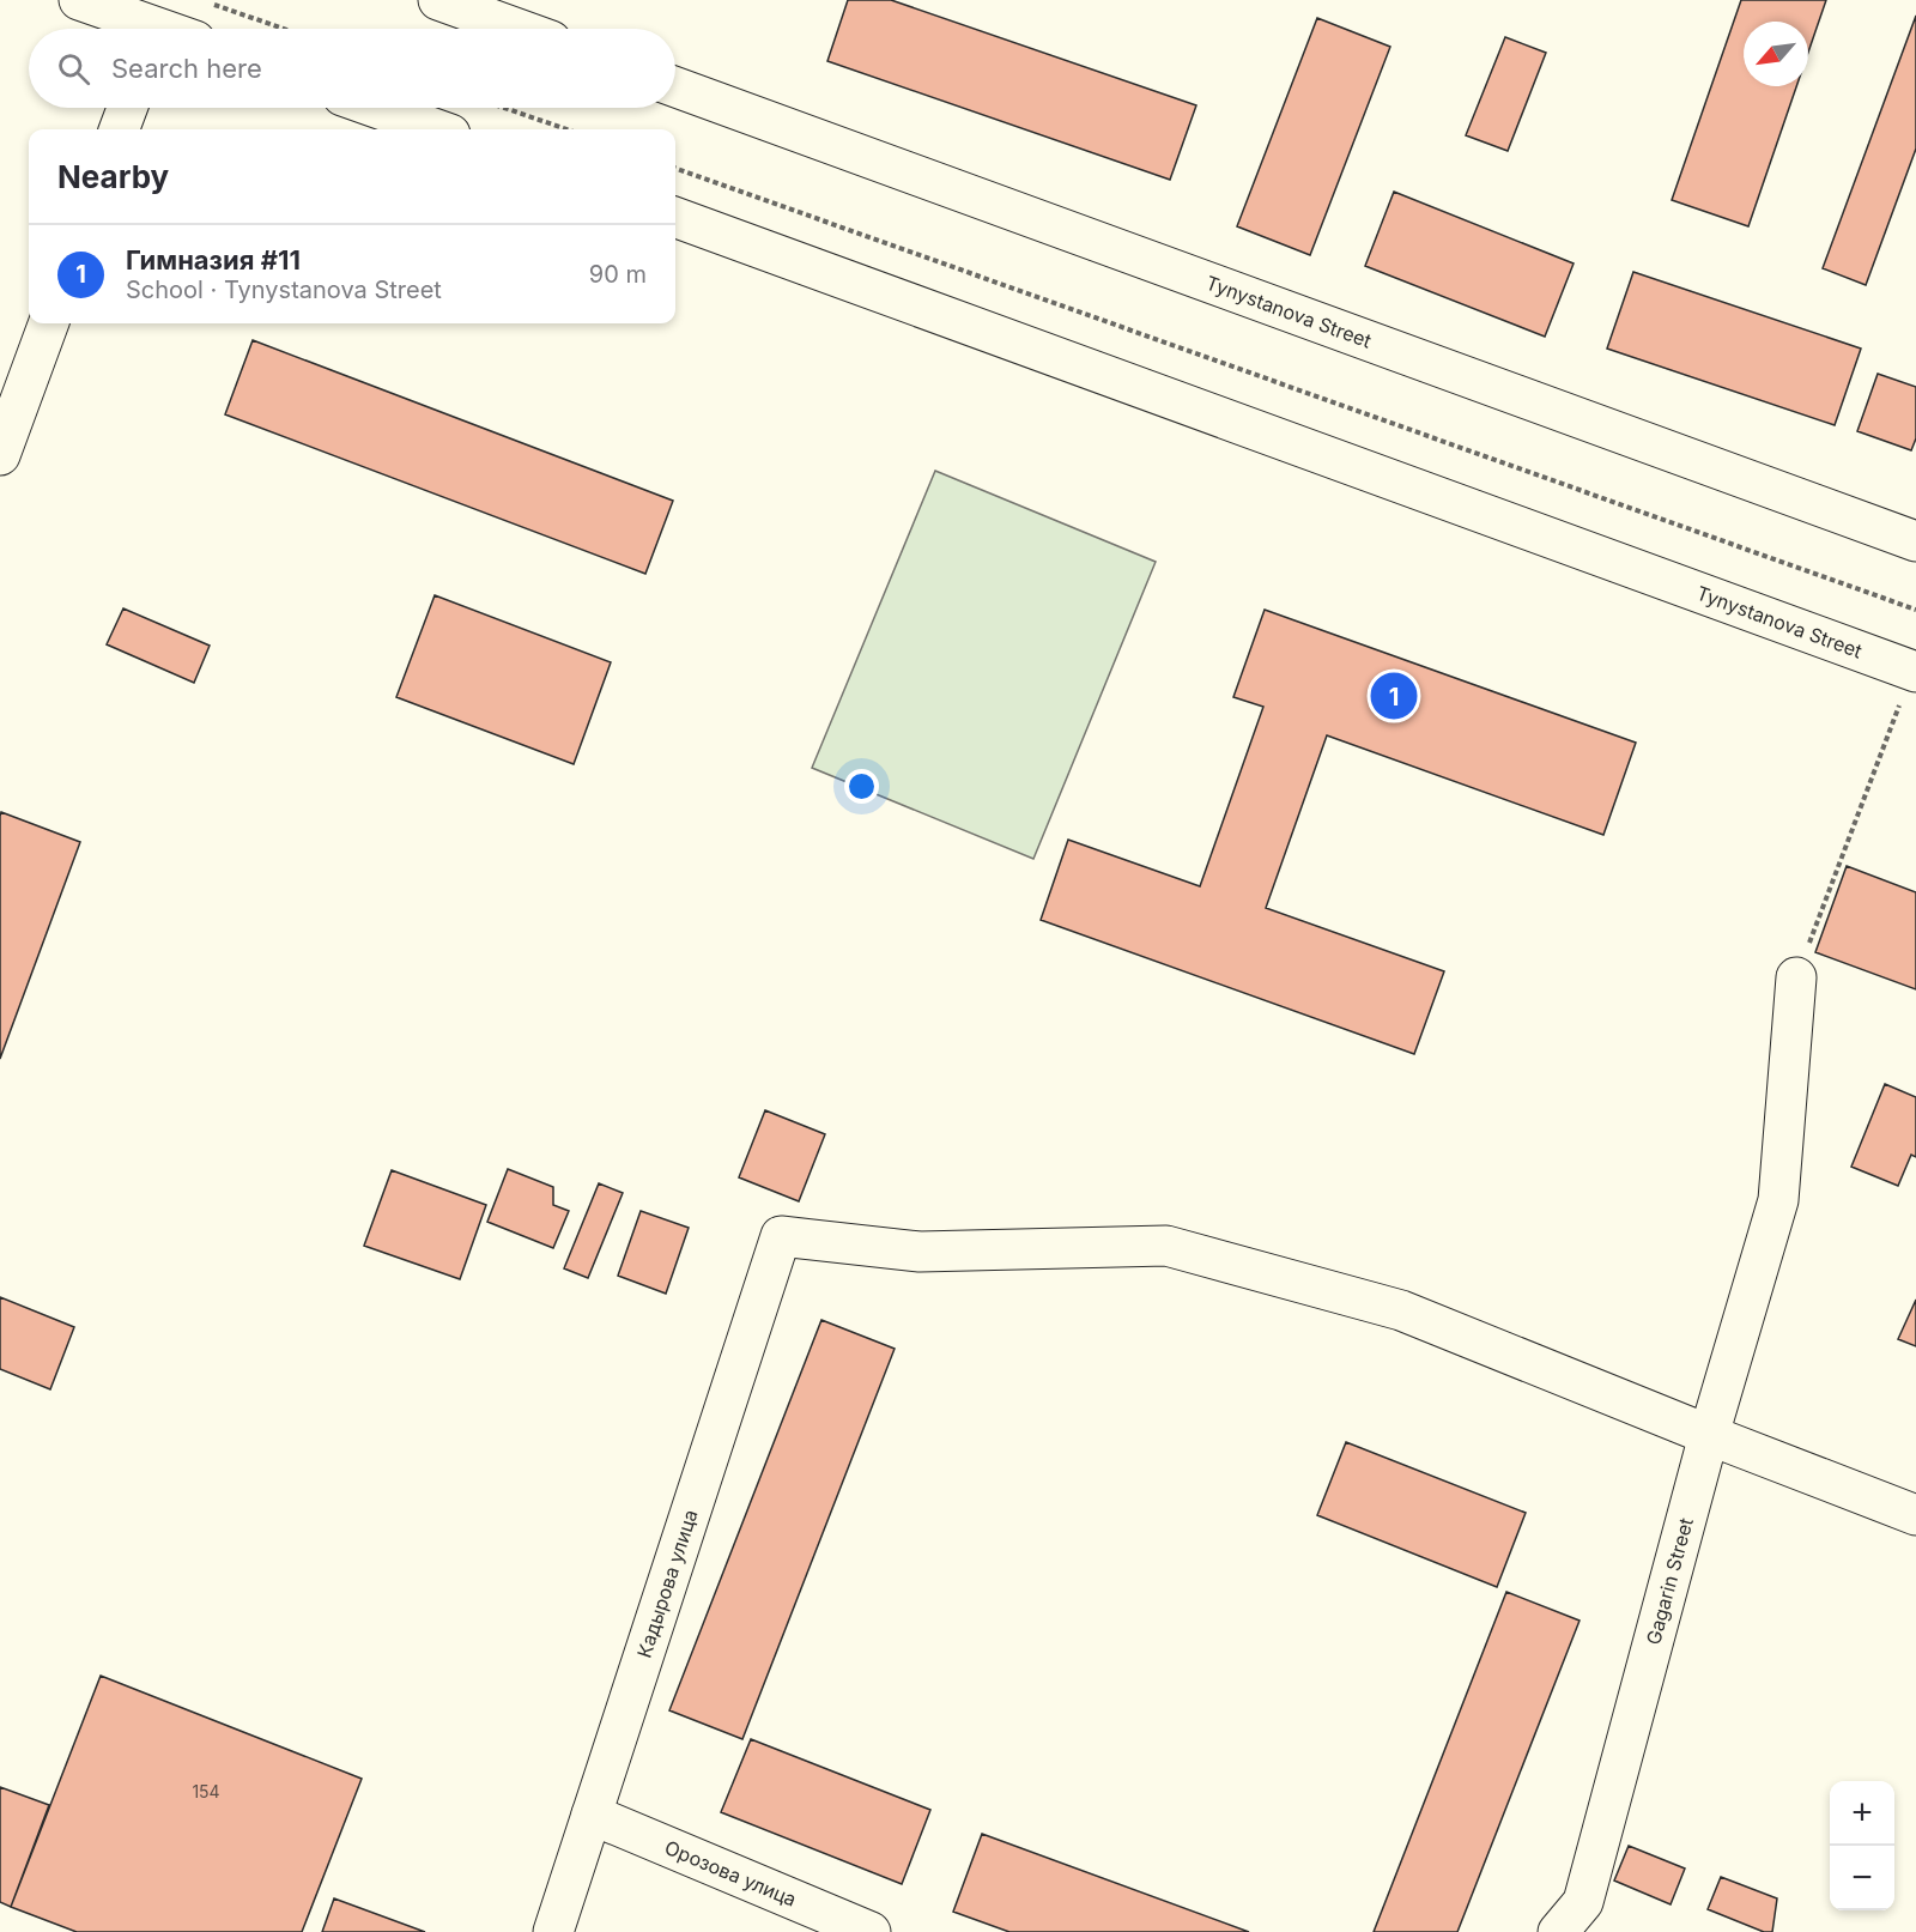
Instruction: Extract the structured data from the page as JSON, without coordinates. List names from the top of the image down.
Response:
{
  "streets": {
    "street": [
      "Tynystanova Street",
      "Gagarin Street",
      "Кадырова улица",
      "Орозова улица"
    ]
  },
  "crossings": [
    ["Gagarin Street", "Кадырова улица"],
    ["Кадырова улица", "Орозова улица"]
  ],
  "house_numbers": ["154"],
  "north": "bottom left",
  "page": {
    "search": "Search here",
    "heading": "Nearby",
    "list": [
      {
        "mark": "1",
        "name": "Гимназия #11",
        "note": "School · Tynystanova Street",
        "value": "90 m"
      }
    ],
    "pins": "1",
    "map_buttons": ["+", "−"]
  }
}
